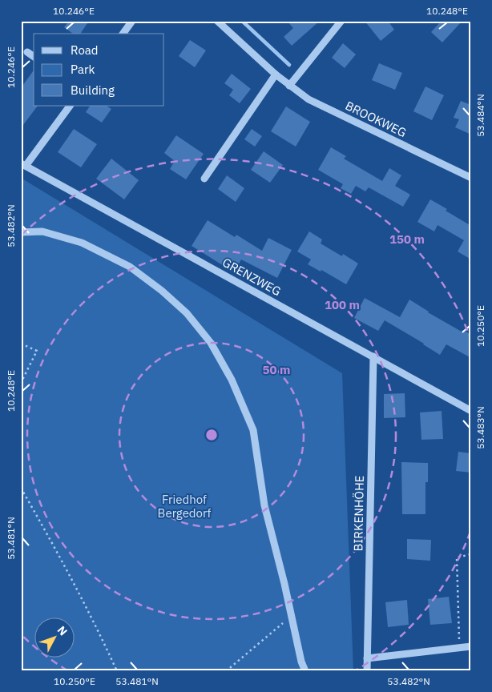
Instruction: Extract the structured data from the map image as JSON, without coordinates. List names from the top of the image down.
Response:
{
  "streets": {
    "street": ["BROOKWEG", "GRENZWEG", "BIRKENHÖHE"]
  },
  "crossings": [
    ["GRENZWEG", "BIRKENHÖHE"]
  ],
  "parks": ["Friedhof Bergedorf"],
  "legend": ["Road", "Park", "Building"],
  "north": "top right",
  "coordinates": [
    "10.246°E",
    "10.248°E",
    "53.484°N",
    "53.482°N",
    "10.250°E",
    "53.483°N",
    "53.481°N"
  ],
  "rings": ["150 m", "100 m", "50 m"]
}
